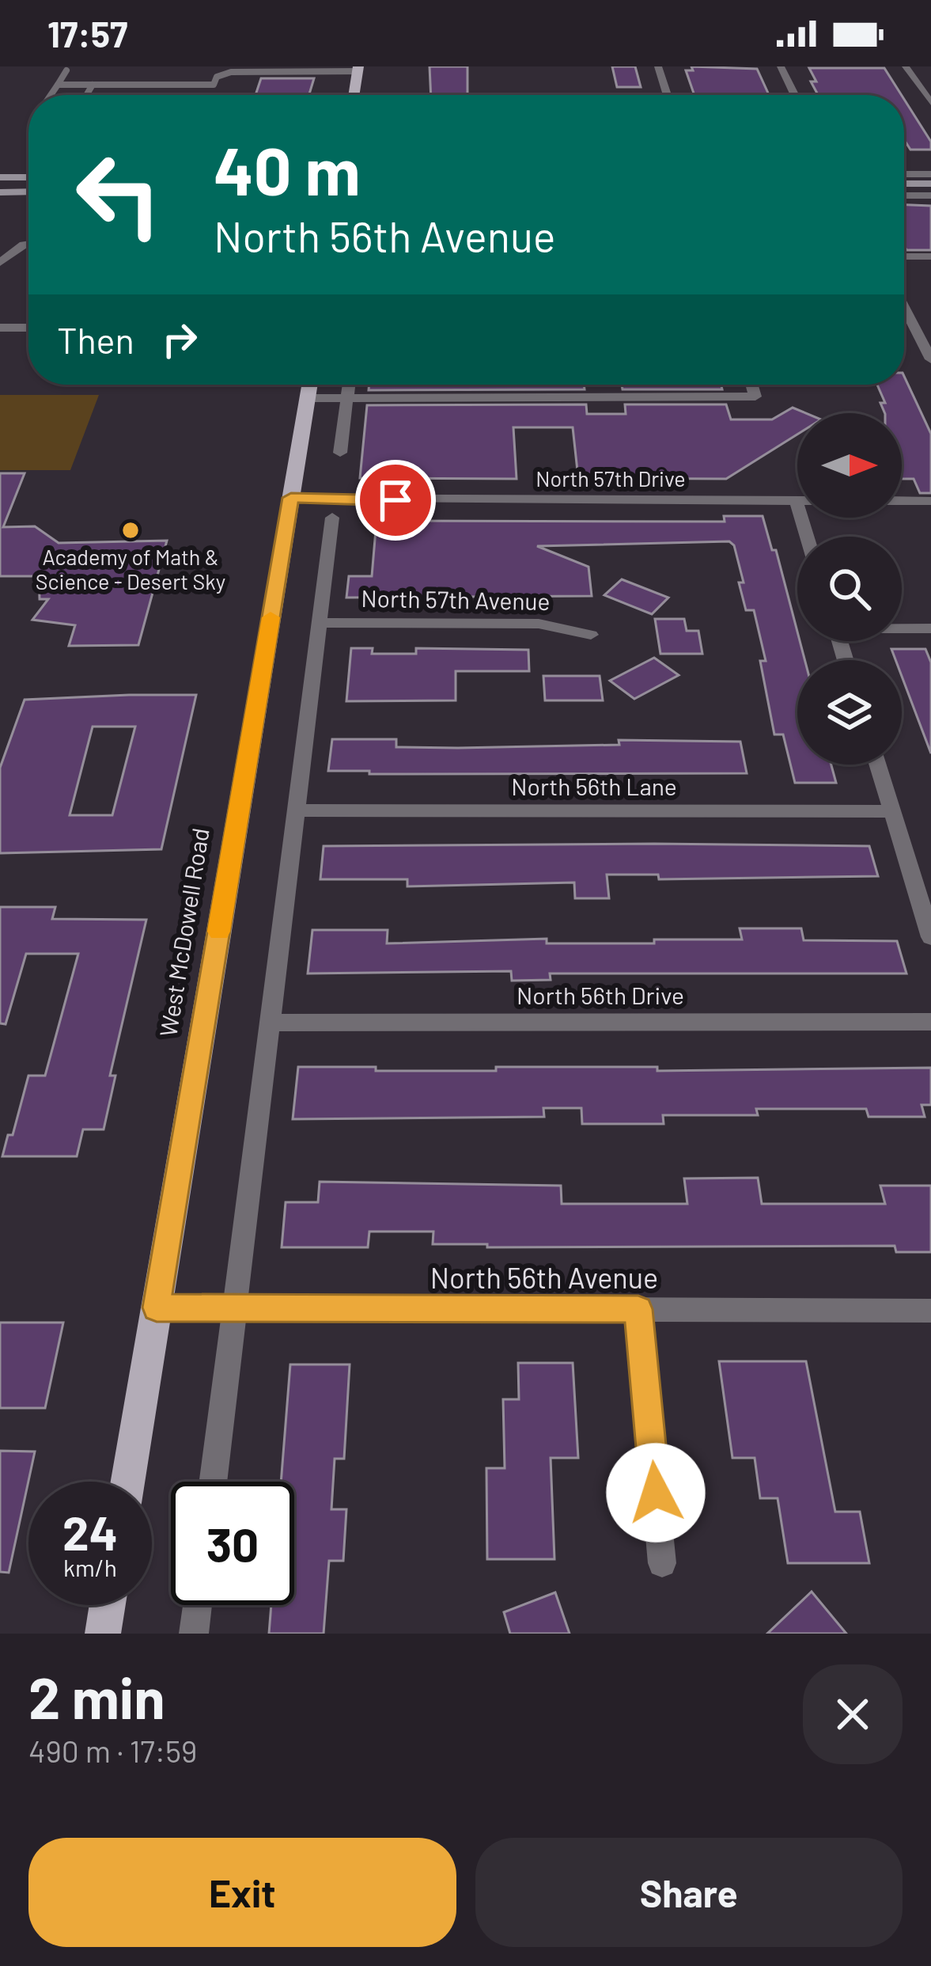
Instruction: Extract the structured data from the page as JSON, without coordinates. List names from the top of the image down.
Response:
{
  "streets": {
    "main road": ["West McDowell Road"],
    "street": [
      "North 57th Drive",
      "North 57th Avenue",
      "North 56th Lane",
      "North 56th Drive",
      "North 56th Avenue"
    ]
  },
  "crossings": [
    ["North 57th Drive", "West McDowell Road"],
    ["West McDowell Road", "North 56th Avenue"]
  ],
  "places": ["Academy of Math & Science - Desert Sky"],
  "north": "right",
  "page": {
    "status": "17:57",
    "turn": ["40 m", "North 56th Avenue"],
    "then": "Then",
    "speed": "24 km/h",
    "limit": "30",
    "heading": ["2 min", "490 m · 17:59"],
    "buttons": ["Exit", "Share"]
  }
}
